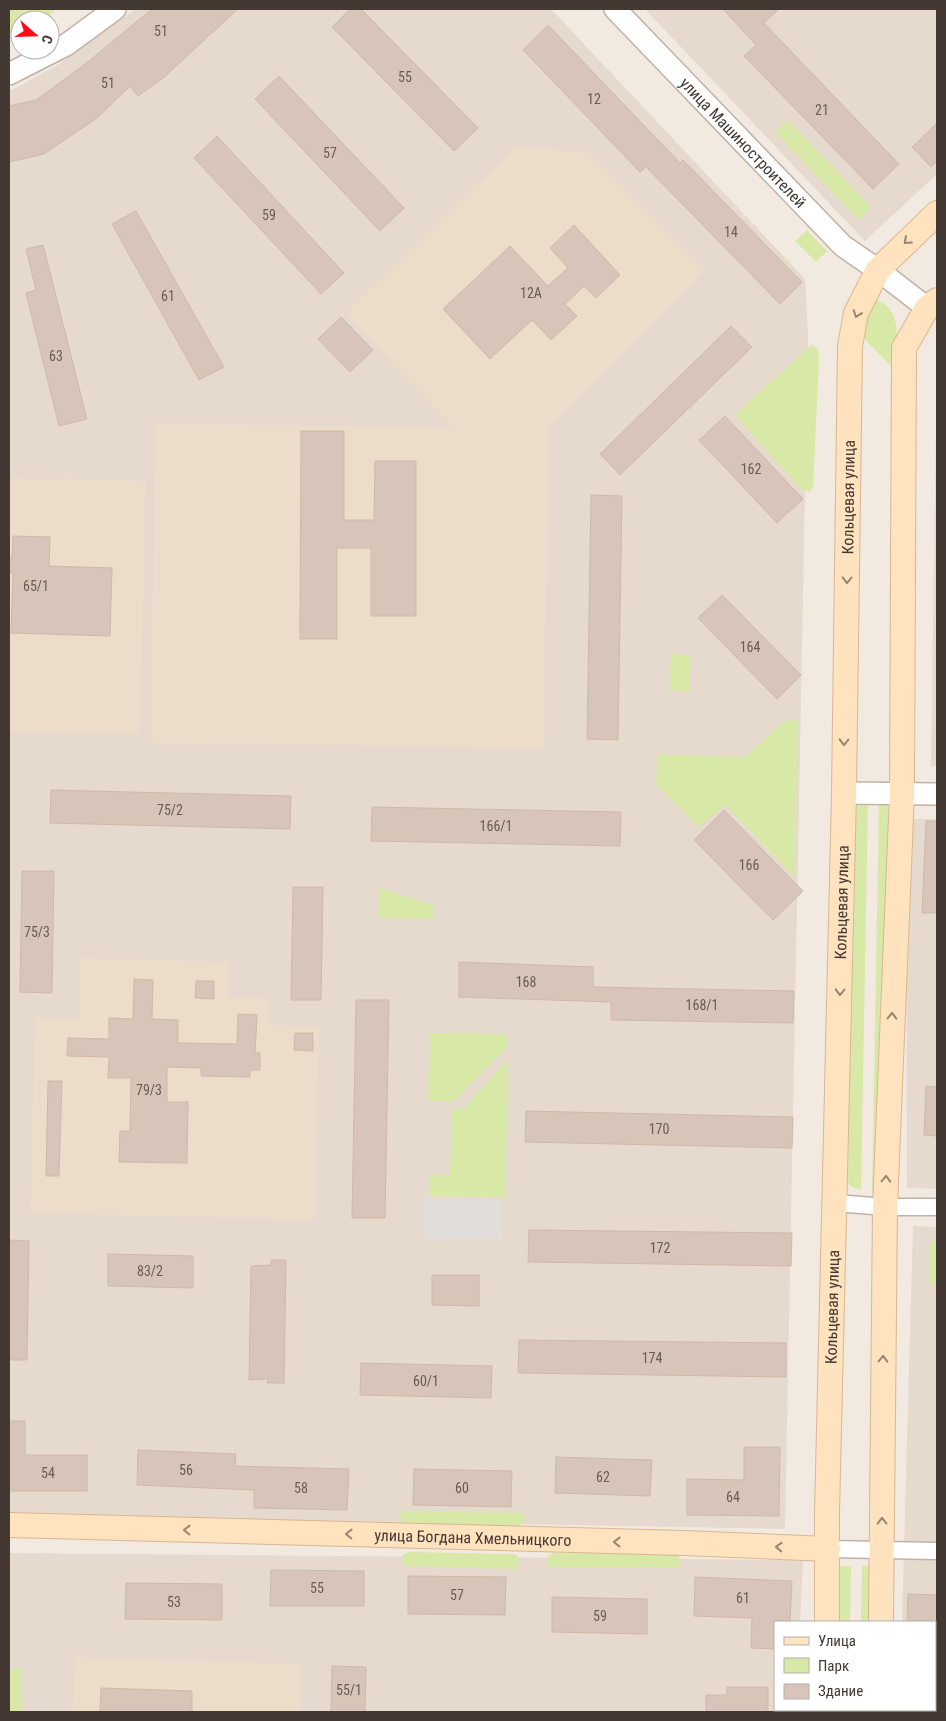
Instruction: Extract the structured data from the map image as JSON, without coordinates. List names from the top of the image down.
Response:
{
  "streets": {
    "main road": ["Кольцевая улица", "улица Богдана Хмельницкого"],
    "street": ["улица Машиностроителей"]
  },
  "crossings": [
    ["улица Машиностроителей", "Кольцевая улица"],
    ["Кольцевая улица", "улица Богдана Хмельницкого"]
  ],
  "one_way": ["улица Богдана Хмельницкого"],
  "house_numbers": [
    "51",
    "55",
    "51",
    "12",
    "21",
    "57",
    "59",
    "14",
    "12А",
    "61",
    "63",
    "162",
    "65/1",
    "164",
    "75/2",
    "166/1",
    "166",
    "75/3",
    "168",
    "168/1",
    "79/3",
    "170",
    "172",
    "83/2",
    "174",
    "60/1",
    "56",
    "54",
    "62",
    "58",
    "60",
    "64",
    "55",
    "57",
    "61",
    "53",
    "59",
    "55/1"
  ],
  "legend": ["Улица", "Парк", "Здание"],
  "north": "right"
}
